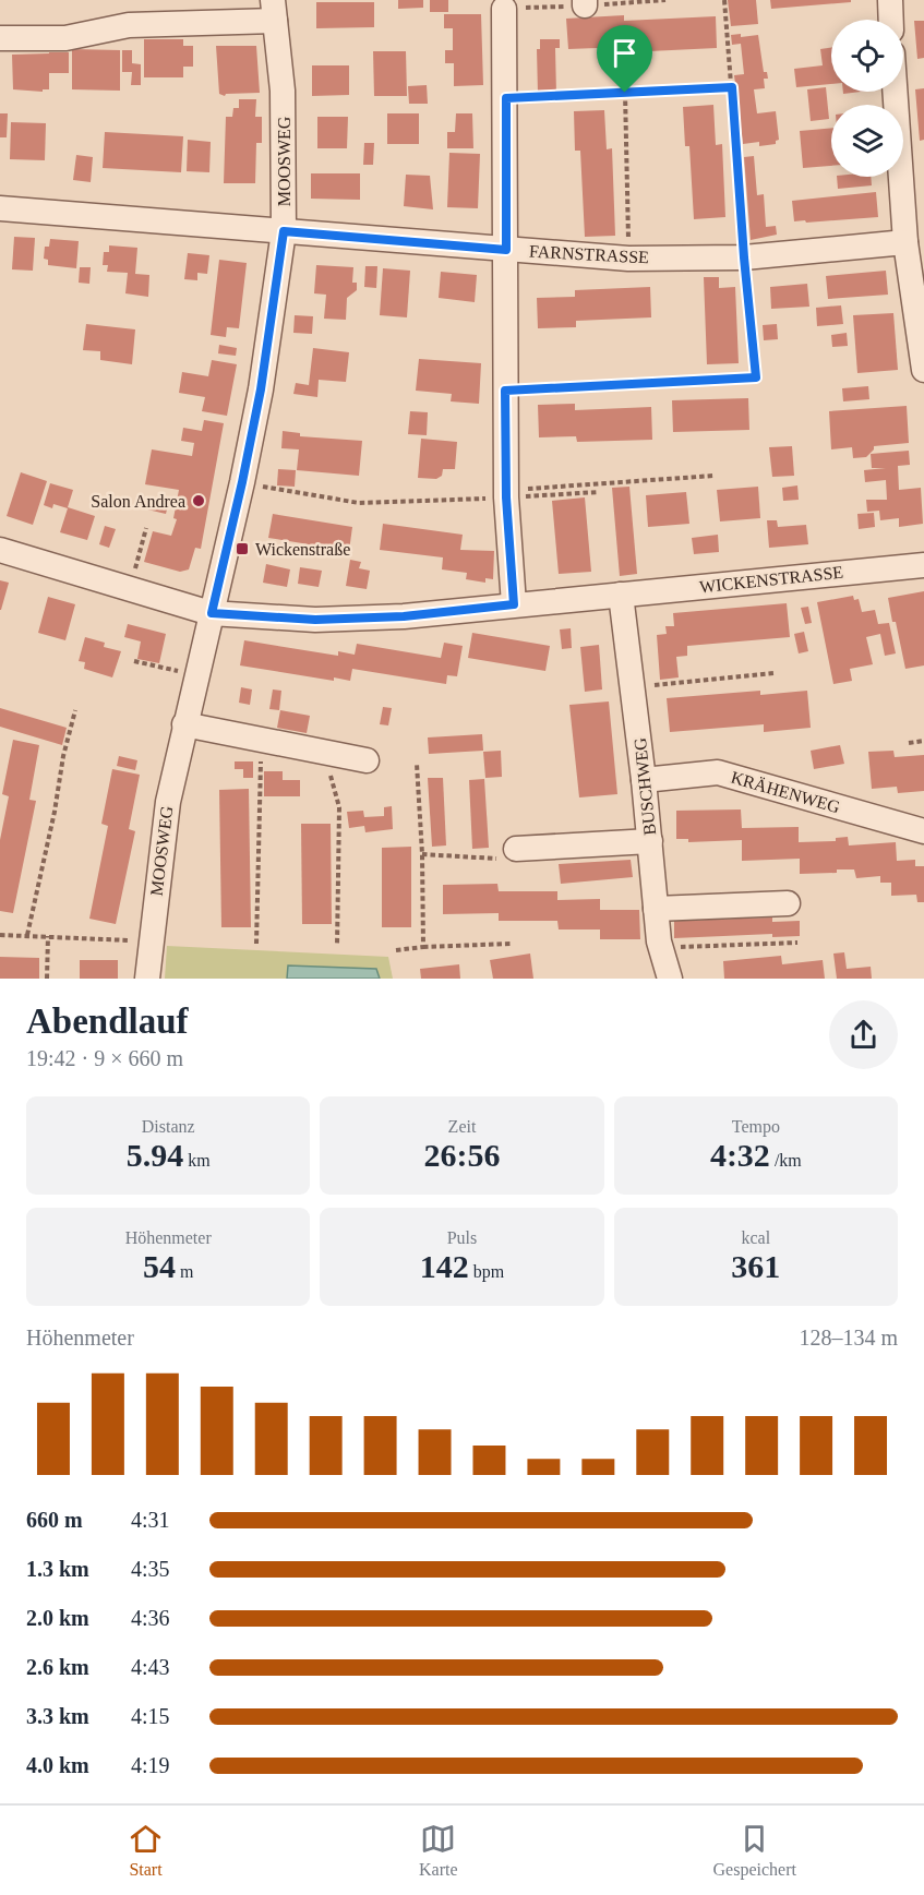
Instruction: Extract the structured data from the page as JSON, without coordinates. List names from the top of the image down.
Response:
{
  "streets": {
    "street": [
      "MOOSWEG",
      "FARNSTRASSE",
      "WICKENSTRASSE",
      "BUSCHWEG",
      "KRÄHENWEG"
    ]
  },
  "crossings": [
    ["MOOSWEG", "FARNSTRASSE"],
    ["MOOSWEG", "WICKENSTRASSE"],
    ["WICKENSTRASSE", "BUSCHWEG"],
    ["BUSCHWEG", "KRÄHENWEG"]
  ],
  "places": {
    "other": ["Salon Andrea"],
    "transit": ["Wickenstraße"]
  },
  "page": {
    "heading": ["Abendlauf", "19:42 · 9 × 660 m"],
    "stats": [
      ["Distanz", "5.94 km"],
      ["Zeit", "26:56"],
      ["Tempo", "4:32 /km"],
      ["Höhenmeter", "54 m"],
      ["Puls", "142 bpm"],
      ["kcal", "361"]
    ],
    "chart": ["Höhenmeter", "128–134 m"],
    "list": [
      {
        "name": "660 m",
        "note": "4:31"
      },
      {
        "name": "1.3 km",
        "note": "4:35"
      },
      {
        "name": "2.0 km",
        "note": "4:36"
      },
      {
        "name": "2.6 km",
        "note": "4:43"
      },
      {
        "name": "3.3 km",
        "note": "4:15"
      },
      {
        "name": "4.0 km",
        "note": "4:19"
      }
    ],
    "tabs": ["Start", "Karte", "Gespeichert"]
  }
}
